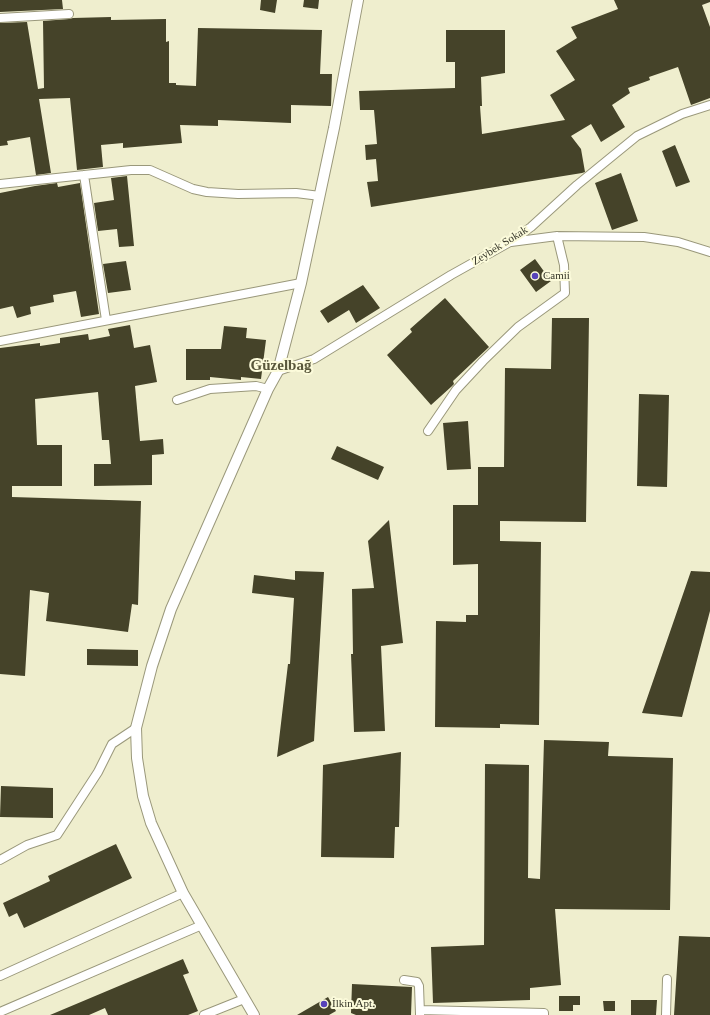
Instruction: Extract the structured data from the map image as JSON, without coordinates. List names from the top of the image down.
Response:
{
  "streets": {
    "street": ["Zeybek Sokak"]
  },
  "districts": ["Güzelbağ"],
  "places": ["Camii", "İlkin Apt."]
}
